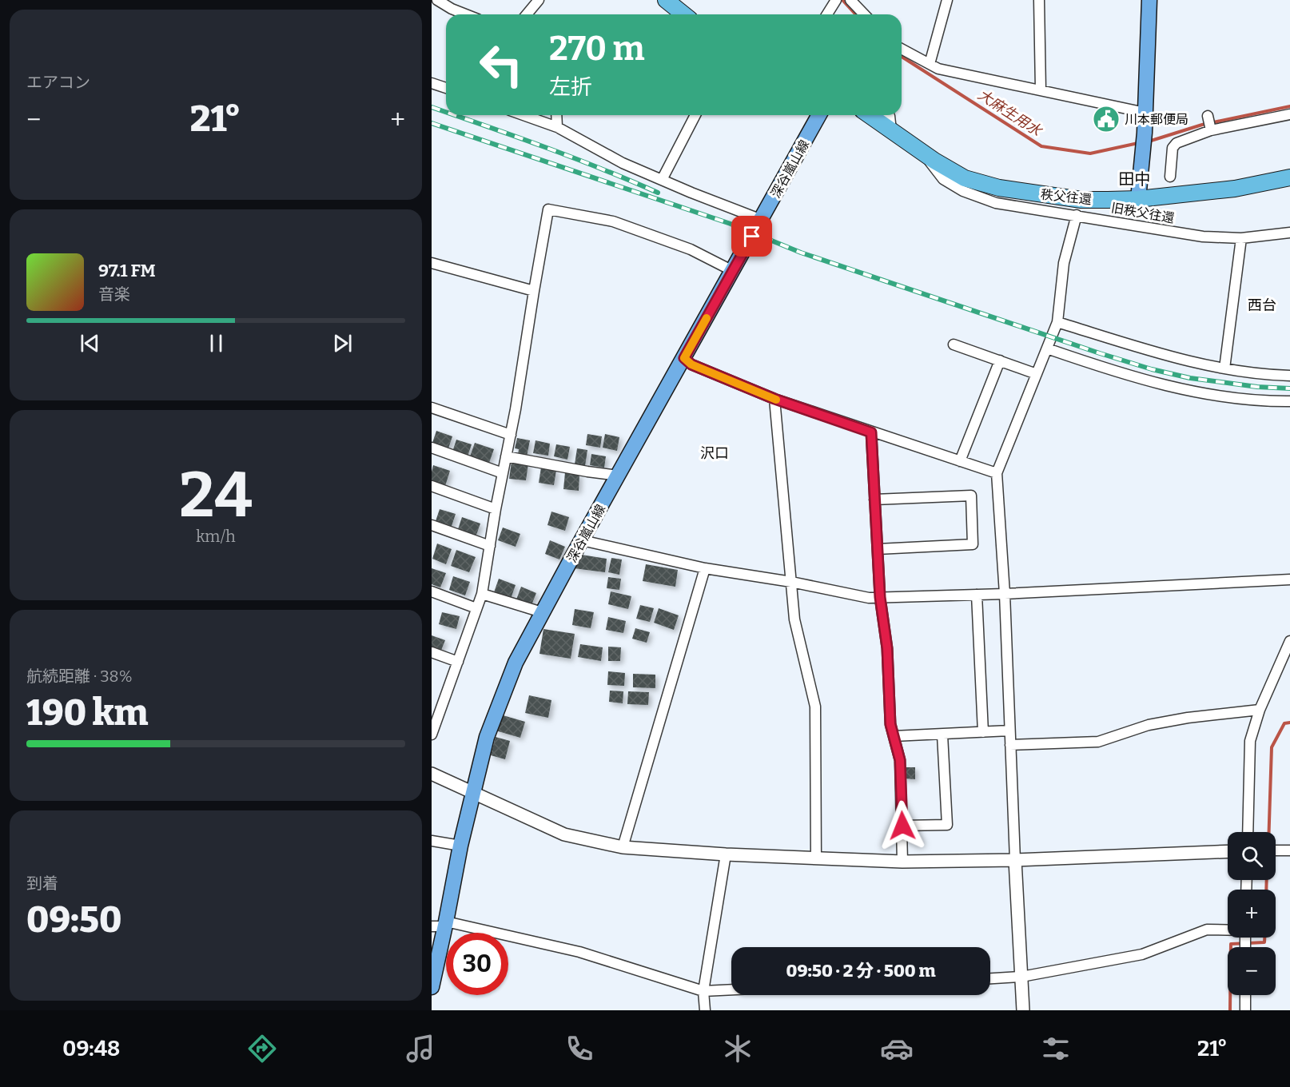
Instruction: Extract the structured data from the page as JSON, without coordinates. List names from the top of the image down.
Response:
{
  "streets": {
    "highway": ["秩父往還"],
    "main road": ["深谷嵐山線"],
    "street": ["旧秩父往還"]
  },
  "crossings": [
    ["秩父往還", "旧秩父往還"]
  ],
  "districts": ["田中", "西台", "沢口"],
  "water": ["大麻生用水"],
  "places": {
    "public building": ["川本郵便局"]
  },
  "page": {
    "tile": [
      "エアコン",
      ["24", "km/h"],
      ["航続距離 · 38%", "190 km"],
      ["到着", "09:50"]
    ],
    "turn": ["270 m", "左折"],
    "heat": ["−", "21°", "+"],
    "song": ["97.1 FM", "音楽"],
    "map_buttons": ["+", "−"],
    "limit": "30",
    "trip": "09:50 · 2 分 · 500 m",
    "tabs": ["09:48", "21°"]
  }
}
